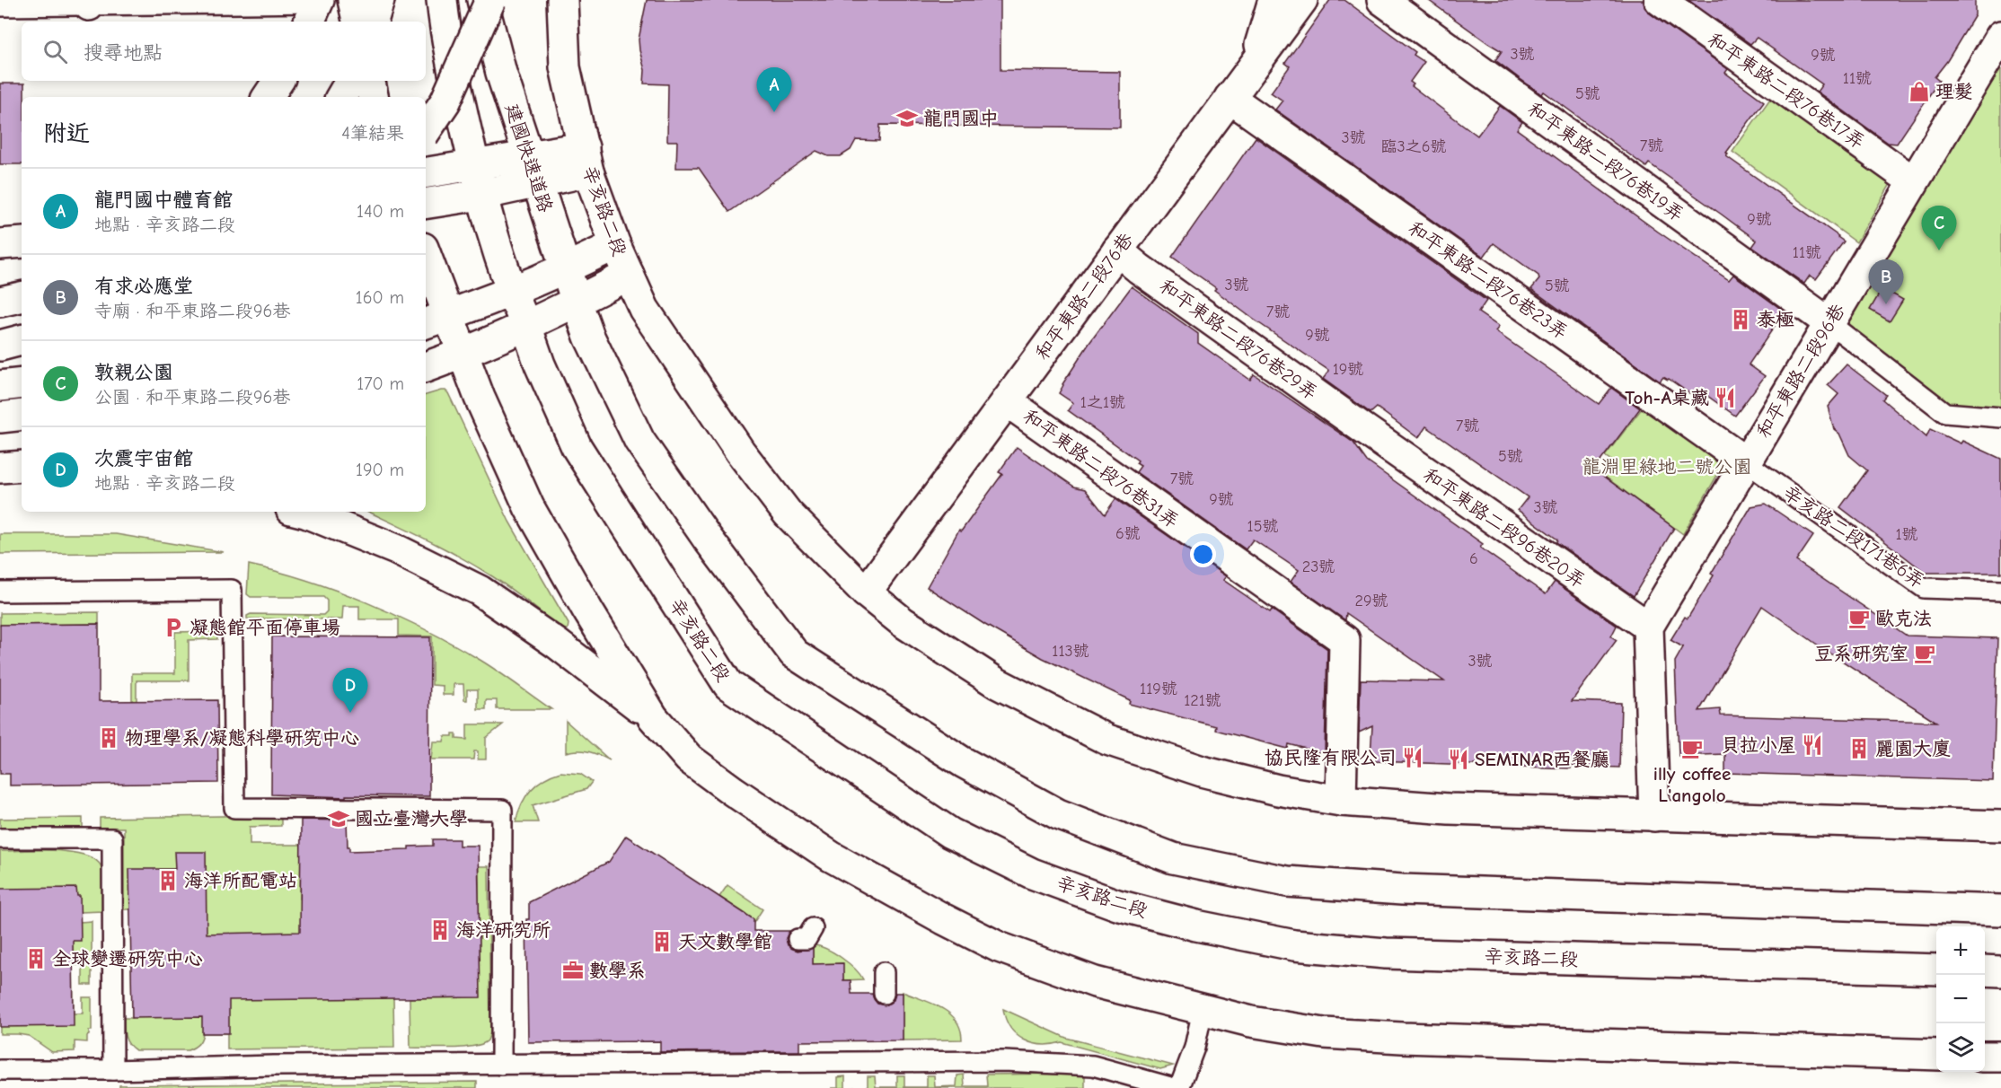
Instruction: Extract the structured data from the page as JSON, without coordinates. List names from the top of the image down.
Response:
{
  "streets": {
    "main road": [
      "和平東路二段76巷17弄",
      "建國快速道路",
      "和平東路二段76巷19弄",
      "辛亥路二段",
      "和平東路二段76巷23弄",
      "和平東路二段76巷",
      "和平東路二段76巷29弄",
      "和平東路二段96巷",
      "和平東路二段76巷31弄",
      "和平東路二段96巷20弄"
    ],
    "lane": ["辛亥路二段171巷6弄"]
  },
  "crossings": [
    ["和平東路二段76巷17弄", "和平東路二段96巷"],
    ["建國快速道路", "辛亥路二段"],
    ["和平東路二段76巷19弄", "和平東路二段96巷"],
    ["辛亥路二段", "和平東路二段76巷"],
    ["辛亥路二段", "和平東路二段76巷31弄"],
    ["和平東路二段76巷23弄", "和平東路二段76巷"],
    ["和平東路二段76巷23弄", "和平東路二段96巷"],
    ["和平東路二段76巷23弄", "辛亥路二段171巷6弄"],
    ["和平東路二段76巷", "和平東路二段76巷29弄"],
    ["和平東路二段76巷", "和平東路二段76巷31弄"],
    ["和平東路二段76巷29弄", "和平東路二段96巷20弄"],
    ["和平東路二段96巷", "和平東路二段96巷20弄"],
    ["和平東路二段96巷", "辛亥路二段171巷6弄"]
  ],
  "parks": ["龍淵里綠地二號公園"],
  "places": {
    "shop": ["理髮"],
    "school or university": ["龍門國中", "國立臺灣大學"],
    "building": [
      "泰極",
      "物理學系/凝態科學研究中心",
      "麗園大廈",
      "海洋所配電站",
      "海洋研究所",
      "天文數學館",
      "全球變遷研究中心"
    ],
    "restaurant": [
      "Toh-A桌藏",
      "貝拉小屋",
      "協民隆有限公司",
      "SEMINAR西餐廳"
    ],
    "cafe": ["歐克法", "豆系研究室", "illy coffee L'angolo"],
    "parking": ["凝態館平面停車場"],
    "office": ["數學系"]
  },
  "house_numbers": [
    "3號",
    "9號",
    "11號",
    "5號",
    "3號",
    "7號",
    "臨3之6號",
    "9號",
    "11號",
    "3號",
    "5號",
    "7號",
    "9號",
    "19號",
    "1之1號",
    "7號",
    "5號",
    "7號",
    "9號",
    "3號",
    "15號",
    "6號",
    "1號",
    "6",
    "23號",
    "29號",
    "113號",
    "3號",
    "119號",
    "121號"
  ],
  "page": {
    "search": "搜尋地點",
    "pins": [
      "A",
      "C",
      "B",
      "D"
    ],
    "heading": ["附近", "4筆結果"],
    "list": [
      {
        "mark": "A",
        "name": "龍門國中體育館",
        "note": "地點 · 辛亥路二段",
        "value": "140 m"
      },
      {
        "mark": "B",
        "name": "有求必應堂",
        "note": "寺廟 · 和平東路二段96巷",
        "value": "160 m"
      },
      {
        "mark": "C",
        "name": "敦親公園",
        "note": "公園 · 和平東路二段96巷",
        "value": "170 m"
      },
      {
        "mark": "D",
        "name": "次震宇宙館",
        "note": "地點 · 辛亥路二段",
        "value": "190 m"
      }
    ],
    "map_buttons": ["+", "−"]
  }
}
